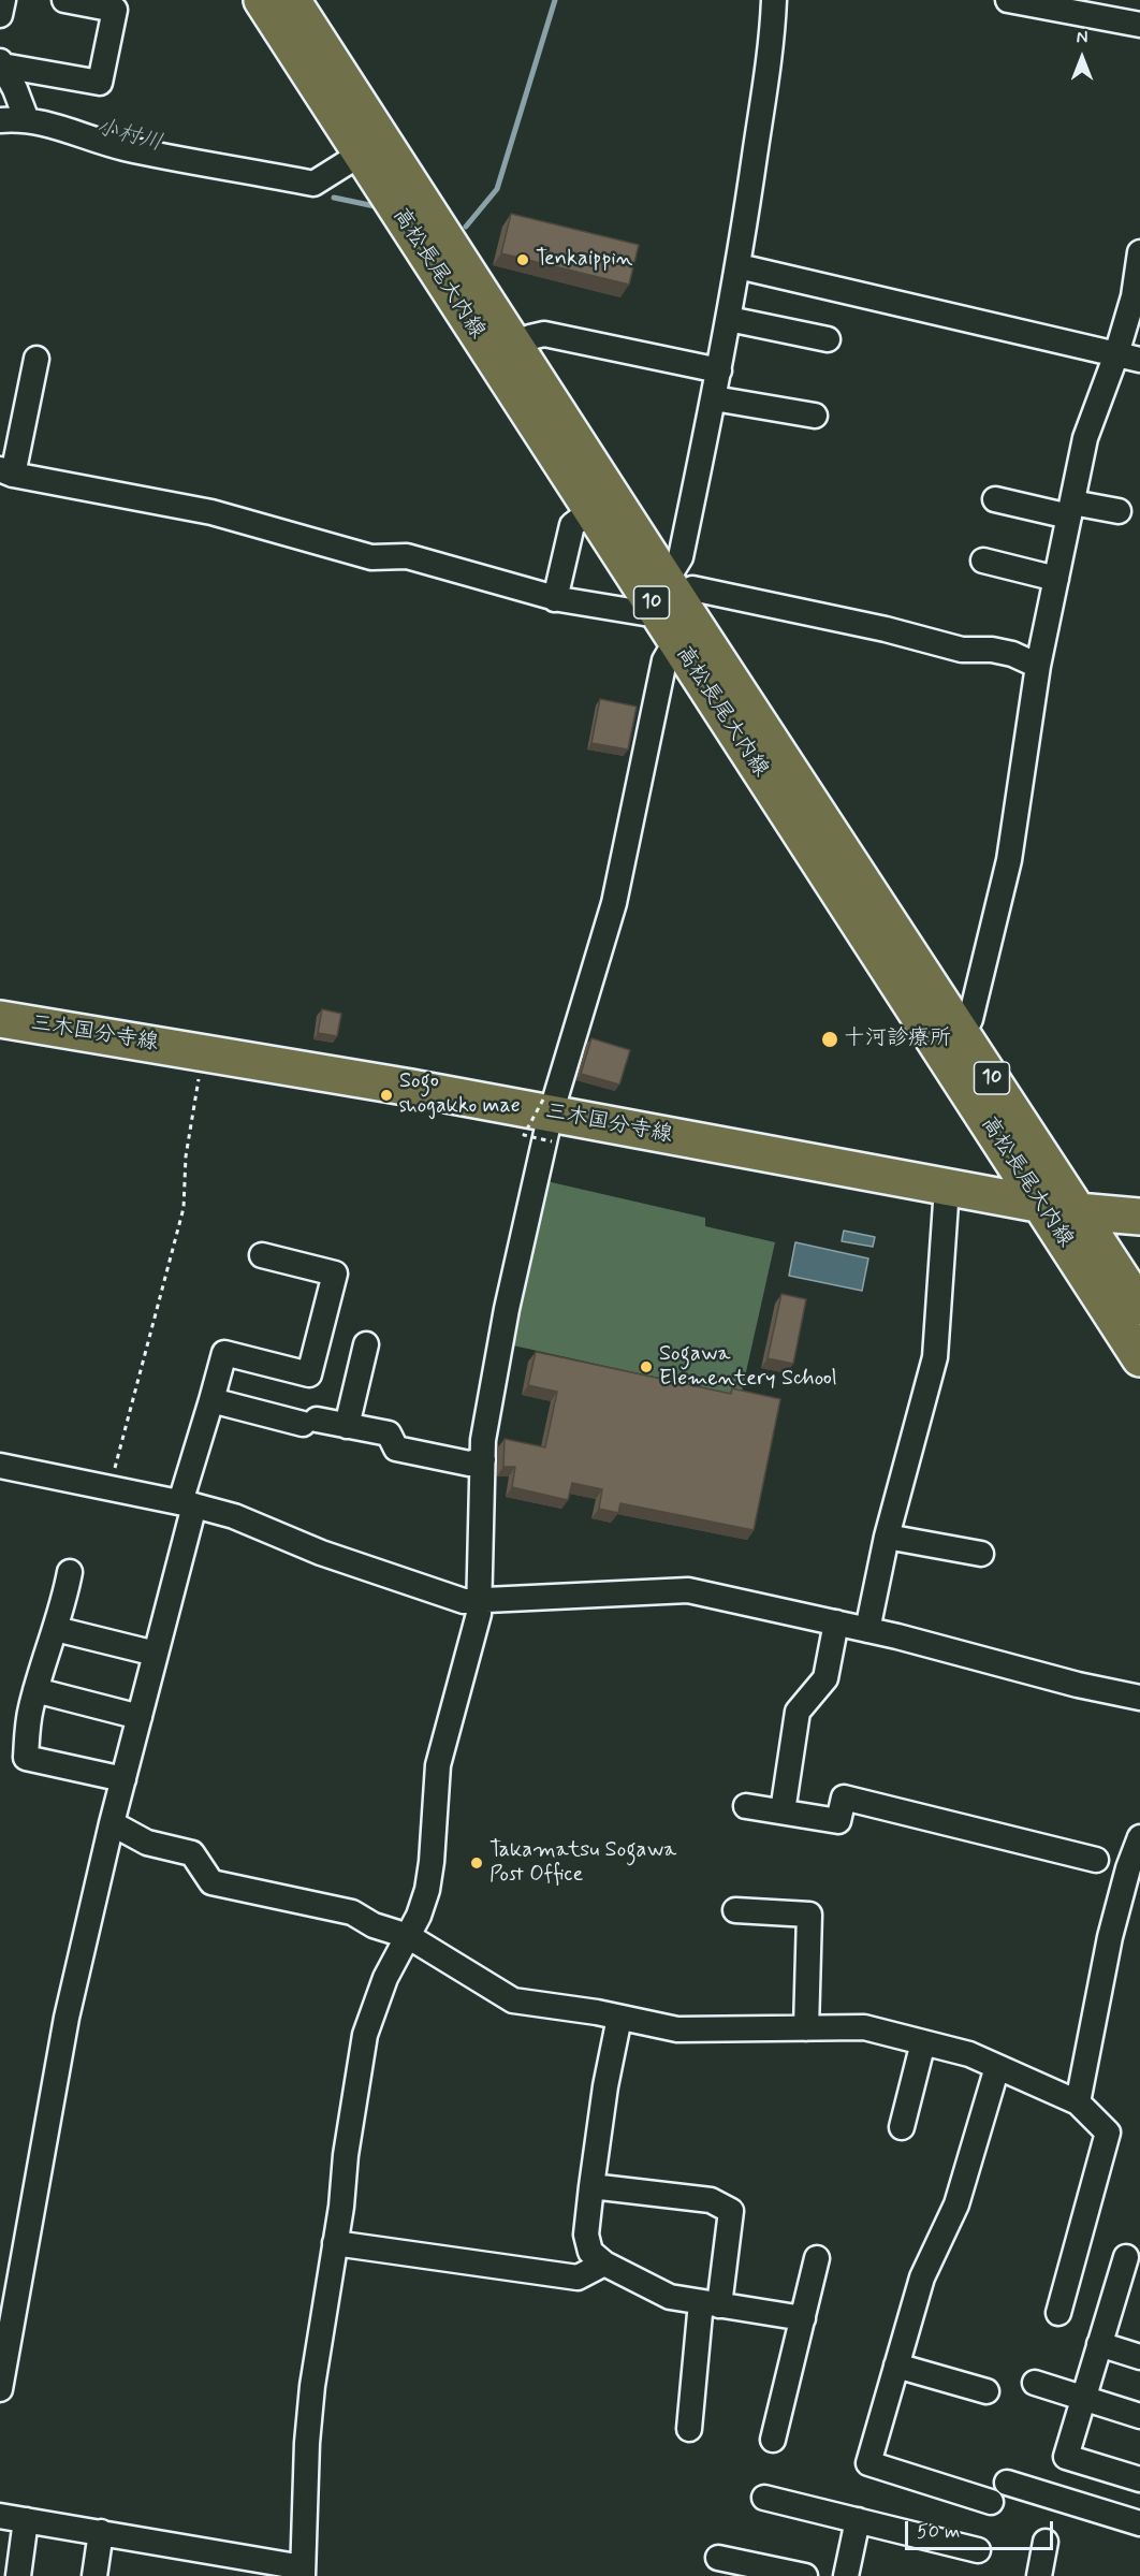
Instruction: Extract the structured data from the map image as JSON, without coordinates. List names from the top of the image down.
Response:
{
  "streets": {
    "main road": ["高松長尾大内線", "10", "三木国分寺線"]
  },
  "crossings": [
    ["高松長尾大内線", "三木国分寺線"]
  ],
  "water": ["小村川"],
  "places": [
    "Tenkaippin",
    "十河診療所",
    "Sogo shogakko mae",
    "Sogawa Elementery School",
    "Takamatsu Sogawa Post Office"
  ],
  "scale_bar": "50 m",
  "north": "top"
}
